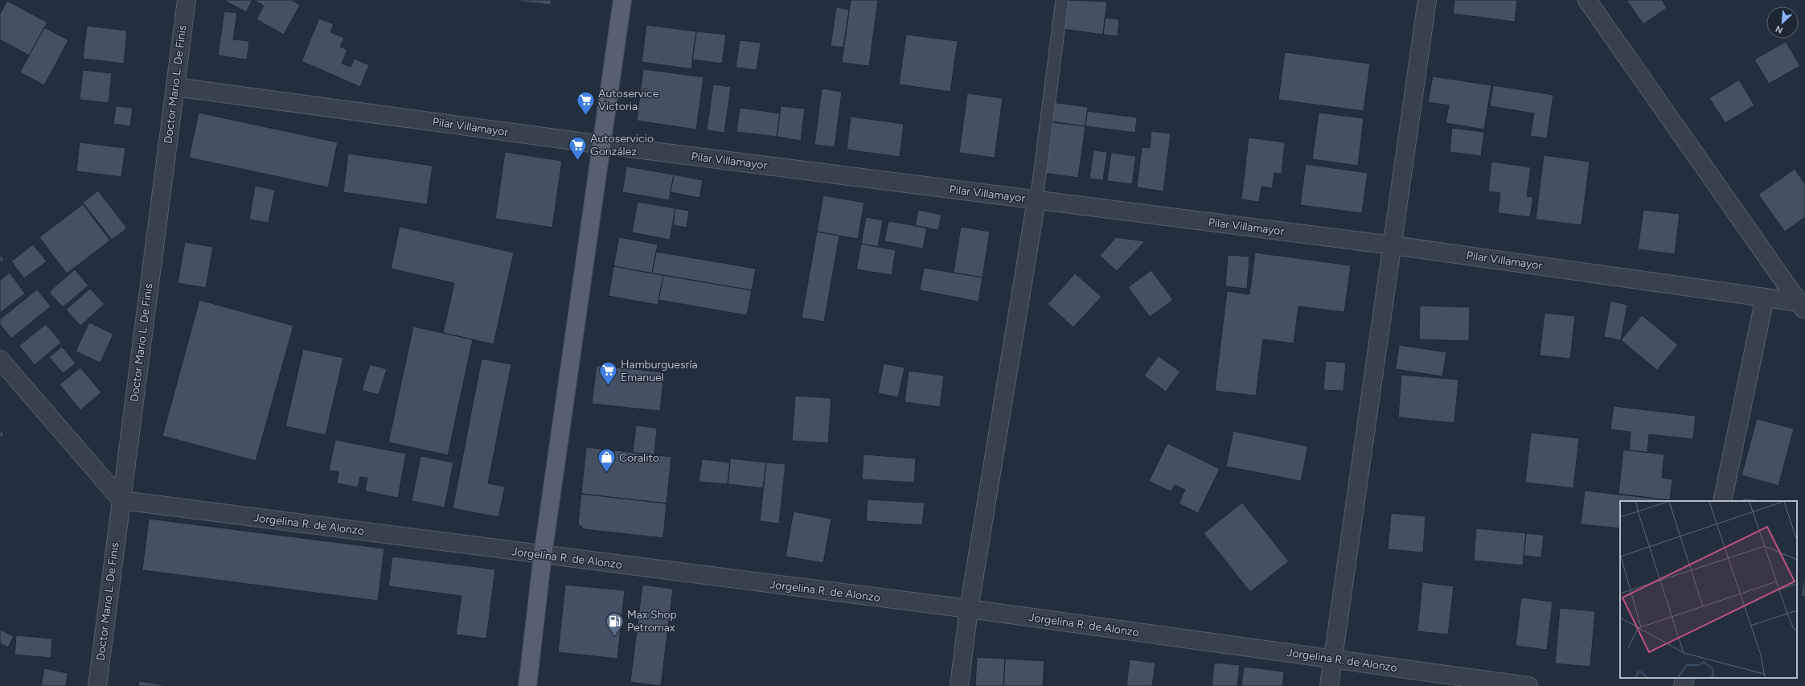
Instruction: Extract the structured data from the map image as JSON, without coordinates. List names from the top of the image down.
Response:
{
  "streets": {
    "street": ["Doctor Mario L. De Finis", "Pilar Villamayor", "Jorgelina R. de Alonzo"]
  },
  "crossings": [
    ["Doctor Mario L. De Finis", "Pilar Villamayor"],
    ["Doctor Mario L. De Finis", "Jorgelina R. de Alonzo"]
  ],
  "places": {
    "supermarket": ["Autoservice Victoria", "Autoservicio González", "Hamburguesría Emanuel"],
    "shop": ["Coralito"],
    "fuel station": ["Max Shop Petromax"]
  },
  "north": "bottom left"
}
